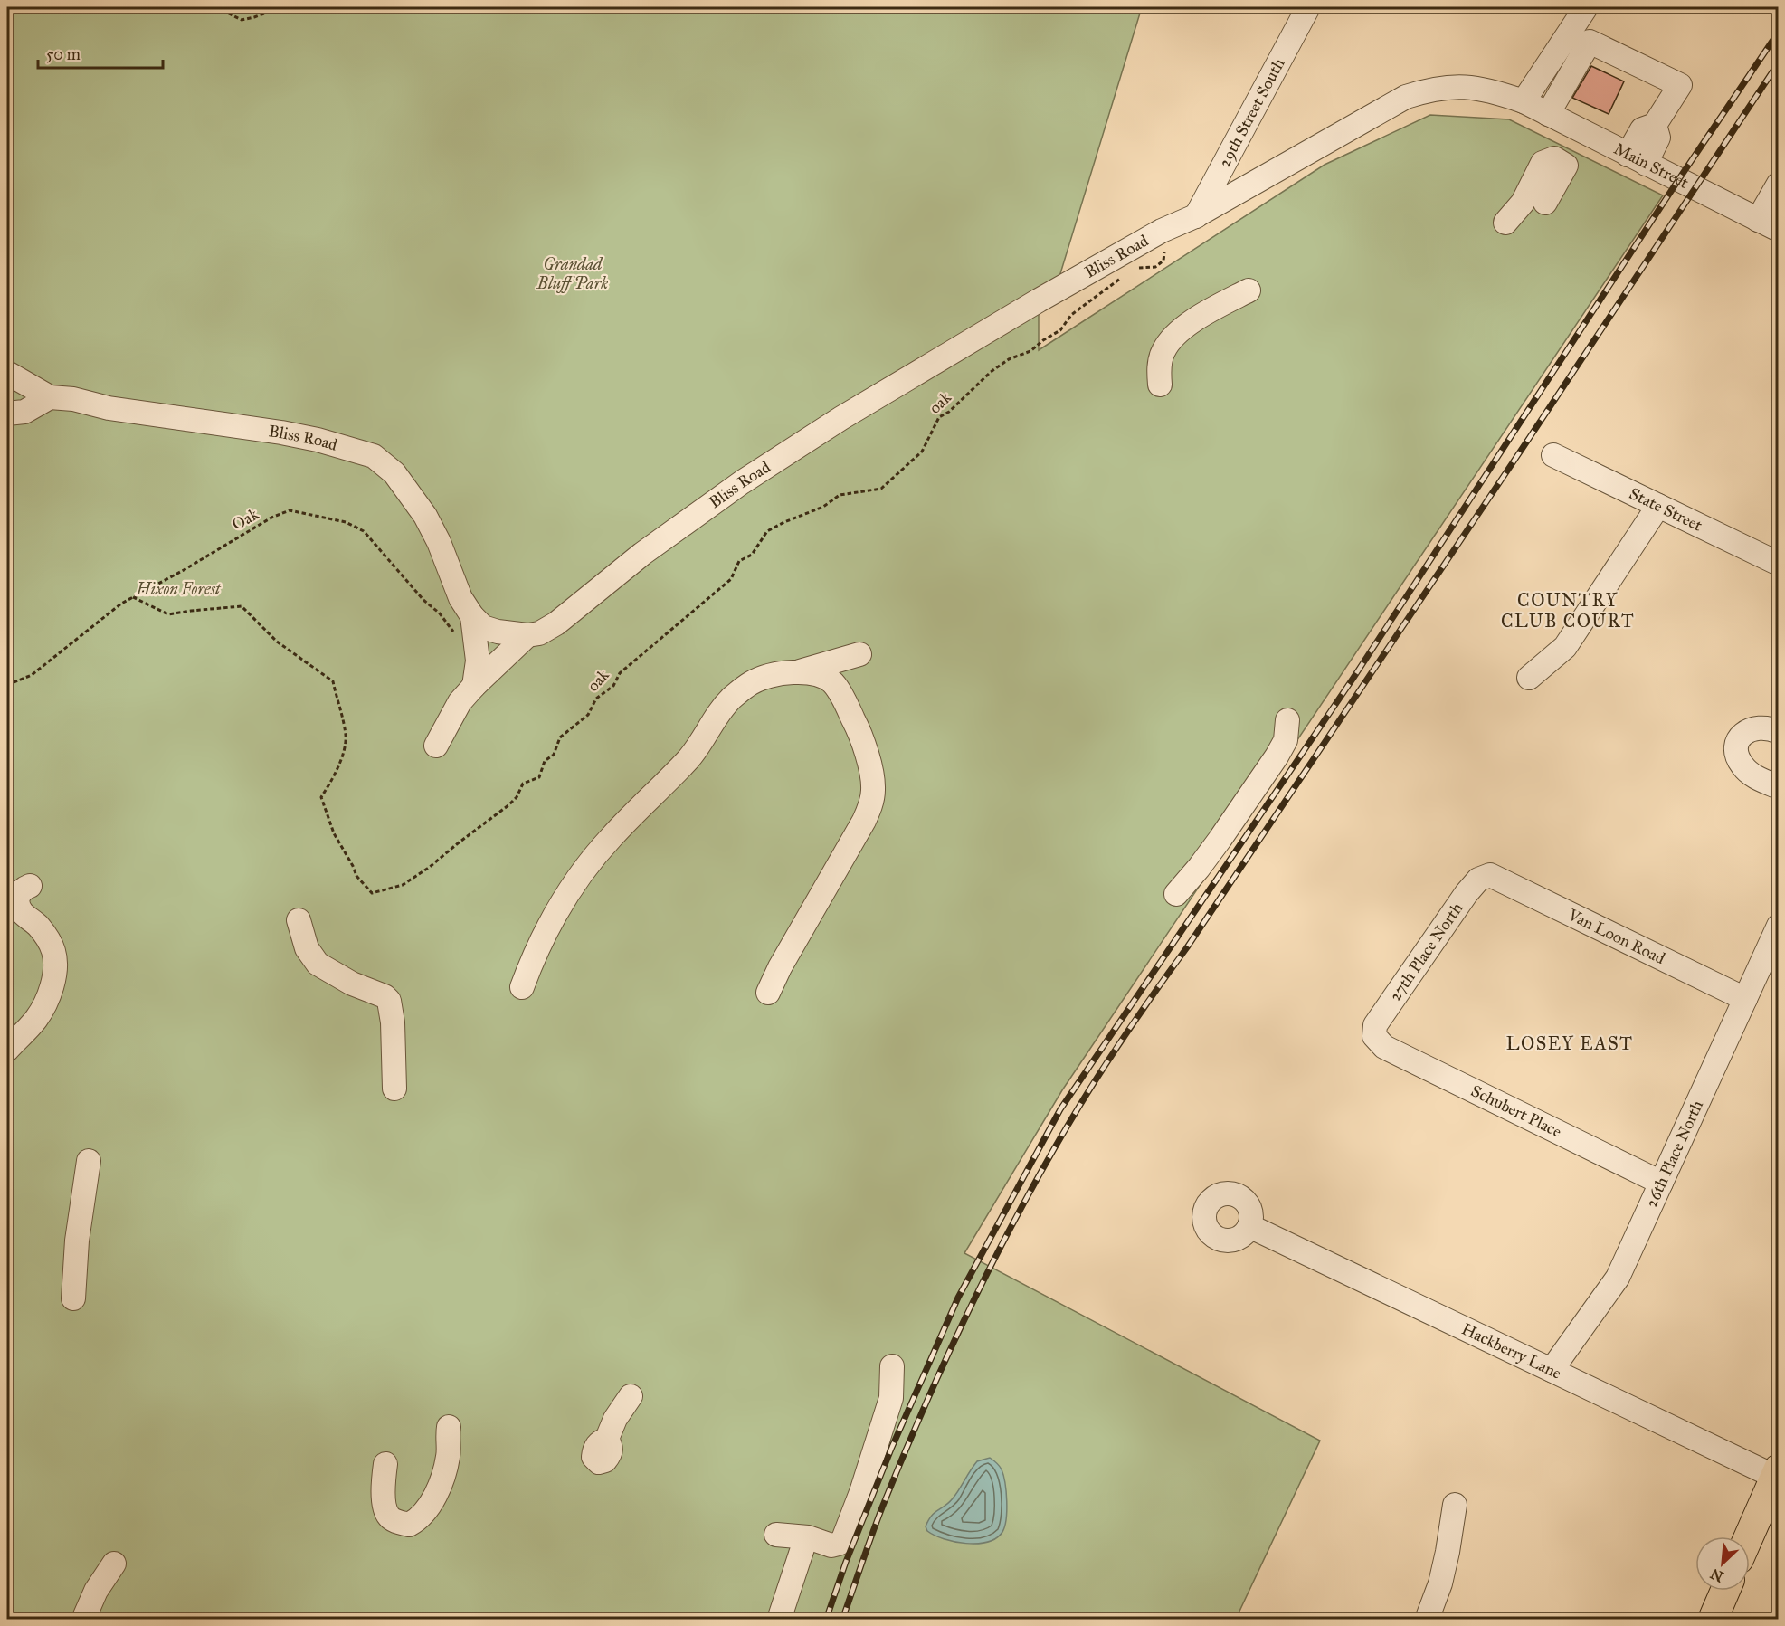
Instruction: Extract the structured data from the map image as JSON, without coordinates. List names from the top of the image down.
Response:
{
  "streets": {
    "street": [
      "29th Street South",
      "Main Street",
      "Bliss Road",
      "State Street",
      "Van Loon Road",
      "27th Place North",
      "Schubert Place",
      "26th Place North",
      "Hackberry Lane"
    ],
    "path": ["oak", "Oak"]
  },
  "crossings": [
    ["29th Street South", "Bliss Road"],
    ["Main Street", "Bliss Road"],
    ["oak", "Oak"],
    ["Van Loon Road", "27th Place North"],
    ["Van Loon Road", "26th Place North"],
    ["27th Place North", "Schubert Place"],
    ["Schubert Place", "26th Place North"],
    ["26th Place North", "Hackberry Lane"]
  ],
  "districts": ["COUNTRY CLUB COURT", "LOSEY EAST"],
  "parks": ["Grandad Bluff Park", "Hixon Forest"],
  "scale_bar": "50 m",
  "north": "bottom left"
}
